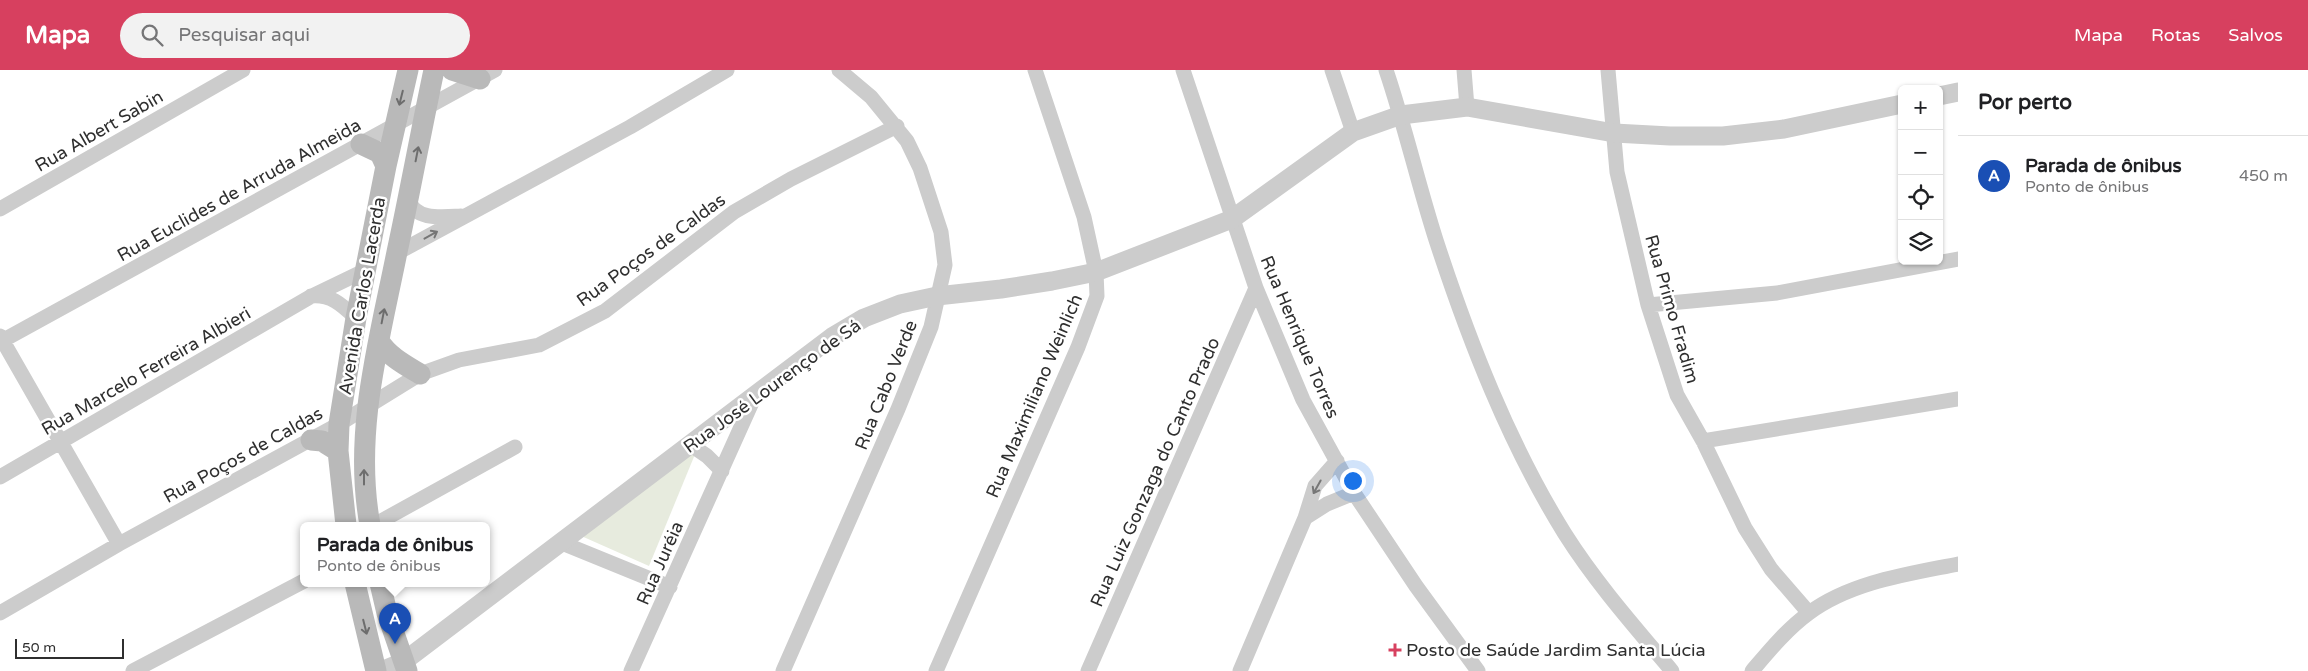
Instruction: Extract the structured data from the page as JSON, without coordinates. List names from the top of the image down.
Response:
{
  "streets": {
    "main road": ["Avenida Carlos Lacerda"],
    "street": [
      "Rua Albert Sabin",
      "Rua Euclides de Arruda Almeida",
      "Rua Poços de Caldas",
      "Rua Primo Fradim",
      "Rua Henrique Torres",
      "Rua Marcelo Ferreira Albieri",
      "Rua Cabo Verde",
      "Rua José Lourenço de Sá",
      "Rua Maximiliano Weinlich",
      "Rua Luiz Gonzaga do Canto Prado",
      "Rua Juréia"
    ]
  },
  "crossings": [
    ["Rua Euclides de Arruda Almeida", "Avenida Carlos Lacerda"],
    ["Rua Poços de Caldas", "Avenida Carlos Lacerda"],
    ["Rua Poços de Caldas", "Rua Cabo Verde"],
    ["Avenida Carlos Lacerda", "Rua Marcelo Ferreira Albieri"],
    ["Rua Primo Fradim", "Rua José Lourenço de Sá"],
    ["Rua Henrique Torres", "Rua José Lourenço de Sá"],
    ["Rua Henrique Torres", "Rua Luiz Gonzaga do Canto Prado"],
    ["Rua Cabo Verde", "Rua José Lourenço de Sá"],
    ["Rua José Lourenço de Sá", "Rua Maximiliano Weinlich"],
    ["Rua José Lourenço de Sá", "Rua Juréia"]
  ],
  "places": {
    "health": ["Posto de Saúde Jardim Santa Lúcia"]
  },
  "scale_bar": "50 m",
  "page": {
    "header": "Mapa",
    "search": "Pesquisar aqui",
    "nav": ["Mapa", "Rotas", "Salvos"],
    "heading": "Por perto",
    "map_buttons": ["+", "−"],
    "list": [
      {
        "mark": "A",
        "name": "Parada de ônibus",
        "note": "Ponto de ônibus",
        "value": "450 m"
      }
    ],
    "popup": ["Parada de ônibus", "Ponto de ônibus"],
    "pins": "A",
    "scale": "50 m"
  }
}
